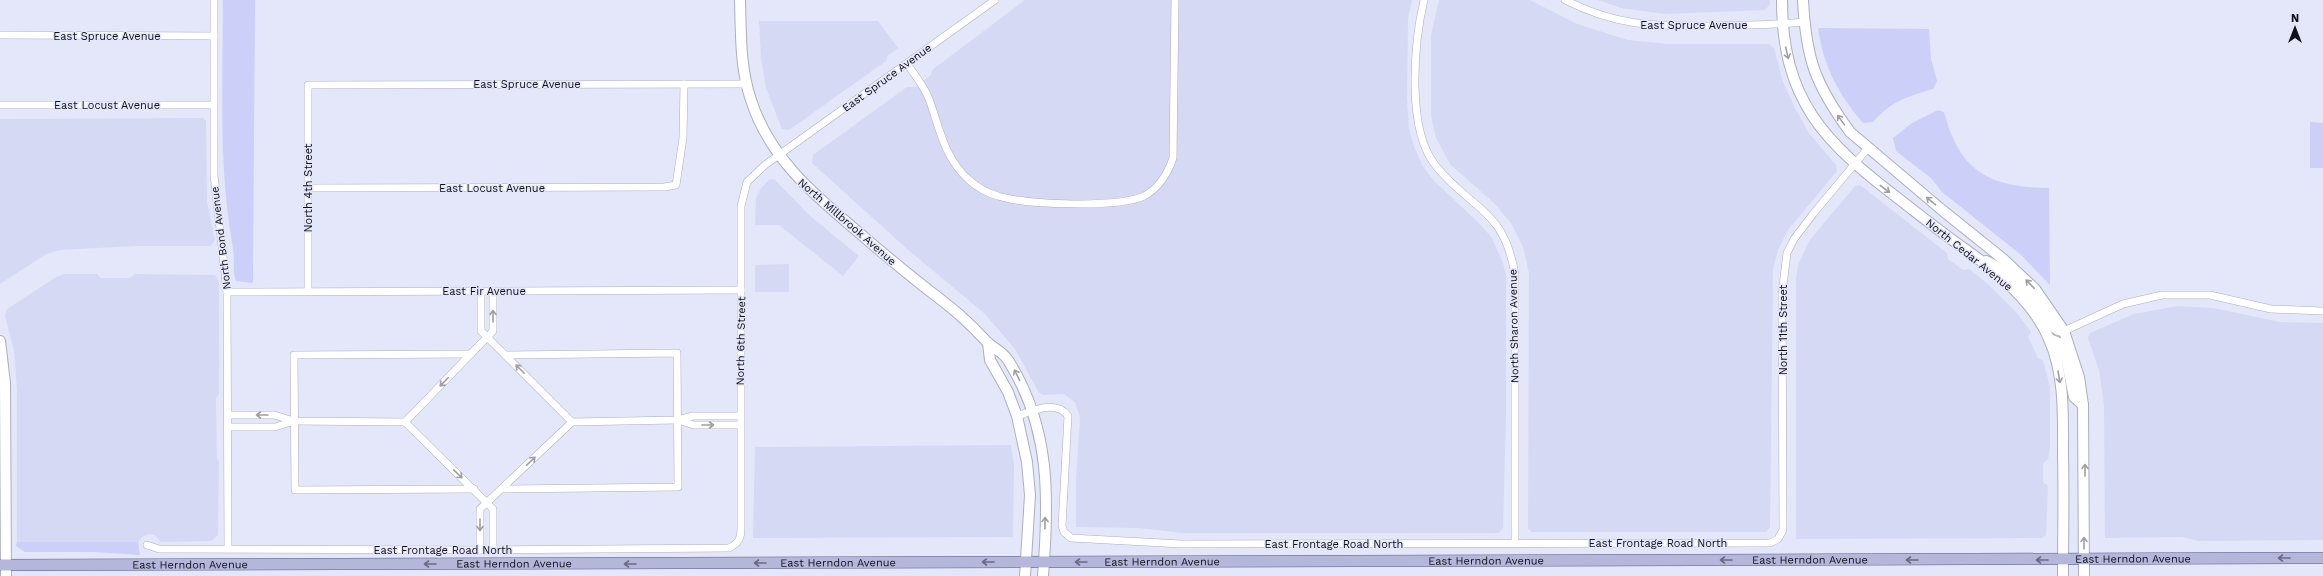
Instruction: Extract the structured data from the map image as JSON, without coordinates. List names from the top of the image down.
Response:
{
  "streets": {
    "main road": ["North Millbrook Avenue", "North Cedar Avenue", "East Herndon Avenue"],
    "street": [
      "East Spruce Avenue",
      "East Locust Avenue",
      "North 4th Street",
      "North Bond Avenue",
      "East Fir Avenue",
      "North Sharon Avenue",
      "North 11th Street",
      "North 6th Street",
      "East Frontage Road North"
    ]
  },
  "crossings": [
    ["East Spruce Avenue", "East Locust Avenue"],
    ["East Spruce Avenue", "North 4th Street"],
    ["East Spruce Avenue", "North Millbrook Avenue"],
    ["East Spruce Avenue", "North Bond Avenue"],
    ["East Spruce Avenue", "North Cedar Avenue"],
    ["East Spruce Avenue", "North 6th Street"],
    ["East Locust Avenue", "North 4th Street"],
    ["East Locust Avenue", "North Bond Avenue"],
    ["North 4th Street", "East Fir Avenue"],
    ["North Millbrook Avenue", "North 6th Street"],
    ["North Millbrook Avenue", "East Frontage Road North"],
    ["North Millbrook Avenue", "East Herndon Avenue"],
    ["North Bond Avenue", "East Fir Avenue"],
    ["North Bond Avenue", "East Frontage Road North"],
    ["North Cedar Avenue", "North 11th Street"],
    ["North Cedar Avenue", "East Herndon Avenue"],
    ["East Fir Avenue", "North 6th Street"],
    ["North Sharon Avenue", "East Frontage Road North"],
    ["North 11th Street", "East Frontage Road North"],
    ["North 6th Street", "East Frontage Road North"]
  ],
  "one_way": ["East Herndon Avenue"],
  "north": "top"
}
